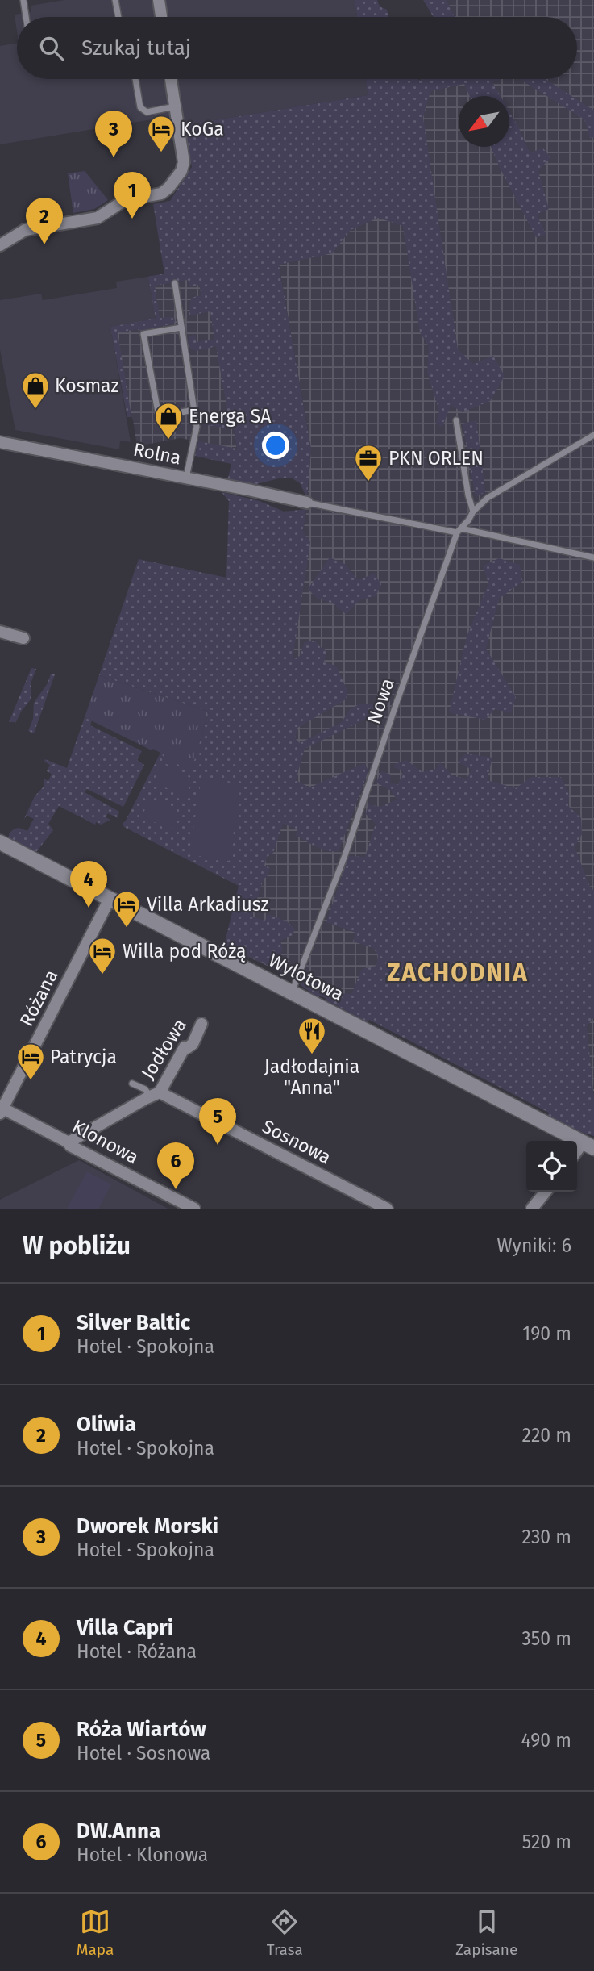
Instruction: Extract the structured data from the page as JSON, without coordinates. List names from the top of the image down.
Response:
{
  "streets": {
    "street": [
      "Rolna",
      "Wylotowa",
      "Różana",
      "Jodłowa",
      "Klonowa",
      "Sosnowa"
    ],
    "lane": ["Nowa"]
  },
  "crossings": [
    ["Nowa", "Wylotowa"],
    ["Wylotowa", "Różana"],
    ["Różana", "Klonowa"],
    ["Jodłowa", "Klonowa"],
    ["Jodłowa", "Sosnowa"]
  ],
  "districts": ["ZACHODNIA"],
  "places": {
    "hotel": [
      "KoGa",
      "Villa Arkadiusz",
      "Willa pod Różą",
      "Patrycja"
    ],
    "shop": ["Kosmaz", "Energa SA"],
    "office": ["PKN ORLEN"],
    "restaurant": ["Jadłodajnia \"Anna\""]
  },
  "north": "bottom left",
  "page": {
    "search": "Szukaj tutaj",
    "pins": [
      "3",
      "1",
      "2",
      "4",
      "5",
      "6"
    ],
    "heading": ["W pobliżu", "Wyniki: 6"],
    "list": [
      {
        "mark": "1",
        "name": "Silver Baltic",
        "note": "Hotel · Spokojna",
        "value": "190 m"
      },
      {
        "mark": "2",
        "name": "Oliwia",
        "note": "Hotel · Spokojna",
        "value": "220 m"
      },
      {
        "mark": "3",
        "name": "Dworek Morski",
        "note": "Hotel · Spokojna",
        "value": "230 m"
      },
      {
        "mark": "4",
        "name": "Villa Capri",
        "note": "Hotel · Różana",
        "value": "350 m"
      },
      {
        "mark": "5",
        "name": "Róża Wiartów",
        "note": "Hotel · Sosnowa",
        "value": "490 m"
      },
      {
        "mark": "6",
        "name": "DW.Anna",
        "note": "Hotel · Klonowa",
        "value": "520 m"
      }
    ],
    "nav": ["Mapa", "Trasa", "Zapisane"]
  }
}
